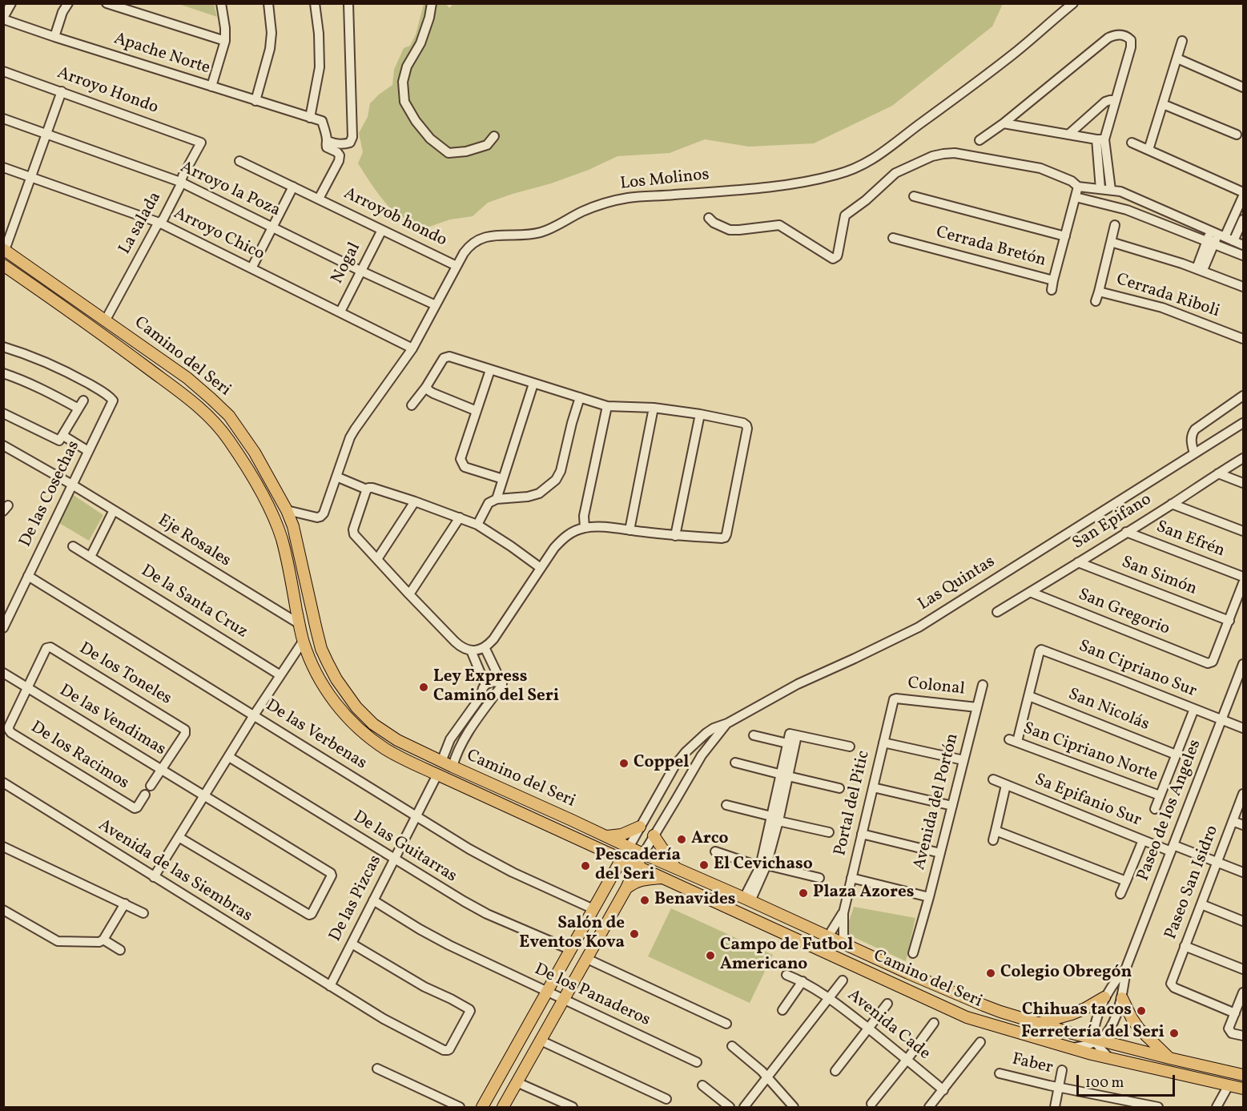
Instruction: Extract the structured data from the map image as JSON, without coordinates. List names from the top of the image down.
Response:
{
  "streets": {
    "main road": ["Camino del Seri"],
    "street": [
      "Apache Norte",
      "Arroyo Hondo",
      "Los Molinos",
      "Arroyo la Poza",
      "Arroyob hondo",
      "La salada",
      "Arroyo Chico",
      "Cerrada Bretón",
      "Nogal",
      "Cerrada Riboli",
      "De las Cosechas",
      "San Epifano",
      "San Efrén",
      "Eje Rosales",
      "San Simón",
      "Las Quintas",
      "De la Santa Cruz",
      "San Gregorio",
      "San Cipriano Sur",
      "De los Toneles",
      "Colonal",
      "San Nicolás",
      "De las Vendimas",
      "De las Verbenas",
      "San Cipriano Norte",
      "De los Racimos",
      "Sa Epifanio Sur",
      "Avenida del Portón",
      "Portal del Pitic",
      "Paseo de los Angeles",
      "De las Guitarras",
      "Avenida de las Siembras",
      "Paseo San Isidro",
      "De las Pizcas",
      "De los Panaderos",
      "Avenida Cade",
      "Faber"
    ]
  },
  "crossings": [
    ["Arroyo Hondo", "La salada"],
    ["Los Molinos", "Arroyo la Poza"],
    ["Los Molinos", "Arroyob hondo"],
    ["Los Molinos", "Arroyo Chico"],
    ["Los Molinos", "Camino del Seri"],
    ["Arroyo la Poza", "La salada"],
    ["Arroyo la Poza", "Nogal"],
    ["Arroyob hondo", "Nogal"],
    ["La salada", "Arroyo Chico"],
    ["La salada", "Camino del Seri"],
    ["Arroyo Chico", "Nogal"],
    ["Camino del Seri", "Eje Rosales"],
    ["Camino del Seri", "Las Quintas"],
    ["Camino del Seri", "Portal del Pitic"],
    ["Camino del Seri", "De las Pizcas"],
    ["De las Cosechas", "Eje Rosales"],
    ["De las Cosechas", "De las Verbenas"],
    ["San Epifano", "San Efrén"],
    ["San Epifano", "San Simón"],
    ["San Epifano", "San Gregorio"],
    ["San Simón", "San Gregorio"],
    ["San Cipriano Sur", "San Nicolás"],
    ["San Cipriano Sur", "San Cipriano Norte"],
    ["San Cipriano Sur", "Paseo de los Angeles"],
    ["De los Toneles", "De las Vendimas"],
    ["De los Toneles", "De los Racimos"],
    ["Colonal", "Avenida del Portón"],
    ["Colonal", "Portal del Pitic"],
    ["San Nicolás", "San Cipriano Norte"],
    ["De las Vendimas", "De los Racimos"],
    ["De las Verbenas", "De las Pizcas"],
    ["Sa Epifanio Sur", "Paseo de los Angeles"],
    ["Sa Epifanio Sur", "Paseo San Isidro"],
    ["De las Guitarras", "De las Pizcas"],
    ["Avenida de las Siembras", "De las Pizcas"],
    ["De las Pizcas", "De los Panaderos"]
  ],
  "places": [
    "Ley Express Camino del Seri",
    "Coppel",
    "Arco",
    "El Cevichaso",
    "Pescadería del Seri",
    "Plaza Azores",
    "Benavides",
    "Salón de Eventos Kova",
    "Campo de Futbol Americano",
    "Colegio Obregón",
    "Chihuas tacos",
    "Ferretería del Seri"
  ],
  "scale_bar": "100 m"
}
